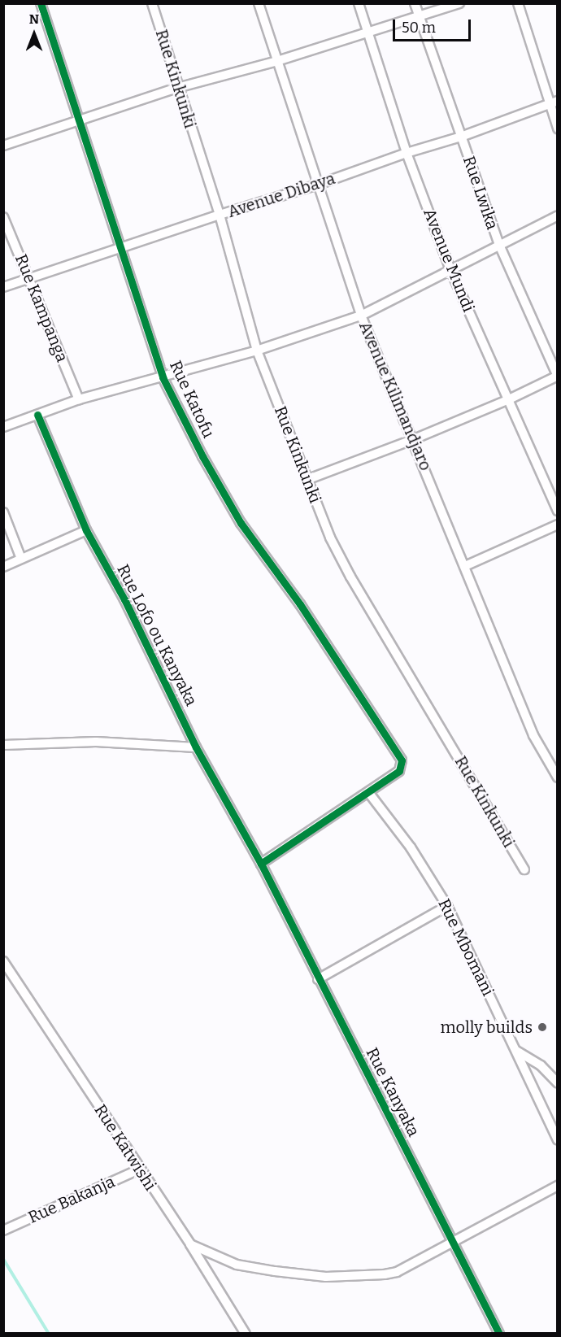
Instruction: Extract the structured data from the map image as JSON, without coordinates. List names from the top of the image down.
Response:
{
  "streets": {
    "street": [
      "Rue Kinkunki",
      "Rue Lwika",
      "Avenue Dibaya",
      "Avenue Mundi",
      "Rue Kampanga",
      "Avenue Kilimandjaro",
      "Rue Katofu",
      "Rue Lofo ou Kanyaka",
      "Rue Mbomani",
      "Rue Kanyaka",
      "Rue Katwishi",
      "Rue Bakanja"
    ]
  },
  "crossings": [
    ["Rue Kinkunki", "Avenue Dibaya"],
    ["Rue Lwika", "Avenue Dibaya"],
    ["Avenue Dibaya", "Avenue Mundi"],
    ["Avenue Dibaya", "Rue Kampanga"],
    ["Avenue Dibaya", "Avenue Kilimandjaro"],
    ["Avenue Dibaya", "Rue Katofu"],
    ["Rue Katofu", "Rue Mbomani"],
    ["Rue Lofo ou Kanyaka", "Rue Kanyaka"],
    ["Rue Katwishi", "Rue Bakanja"]
  ],
  "places": ["molly builds"],
  "scale_bar": "50 m",
  "north": "top"
}
